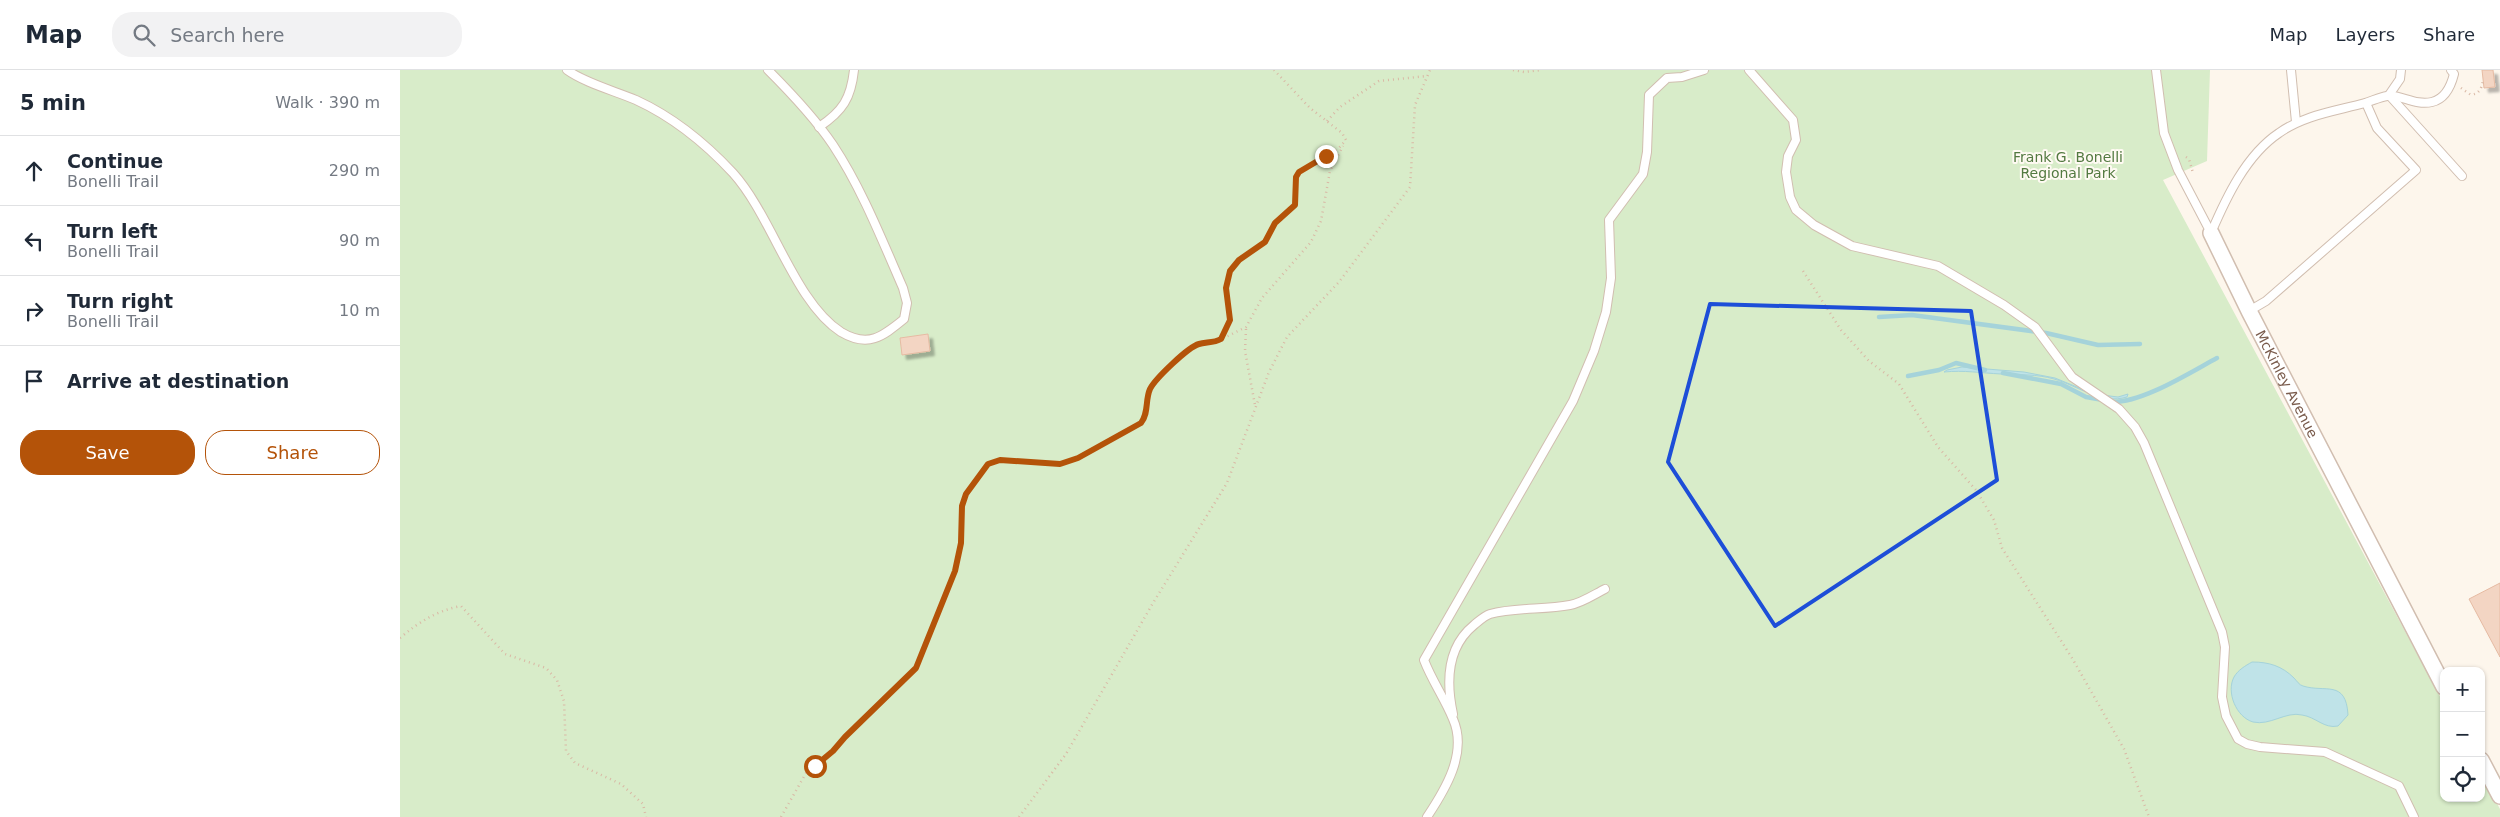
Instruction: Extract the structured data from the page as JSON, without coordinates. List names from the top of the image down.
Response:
{
  "streets": {
    "street": ["McKinley Avenue"]
  },
  "parks": ["Frank G. Bonelli Regional Park"],
  "page": {
    "header": "Map",
    "search": "Search here",
    "nav": ["Map", "Layers", "Share"],
    "heading": ["5 min", "Walk · 390 m"],
    "list": [
      ["Continue", "Bonelli Trail", "290 m"],
      ["Turn left", "Bonelli Trail", "90 m"],
      ["Turn right", "Bonelli Trail", "10 m"],
      "Arrive at destination"
    ],
    "buttons": ["Save", "Share"],
    "map_buttons": ["+", "−"]
  }
}
